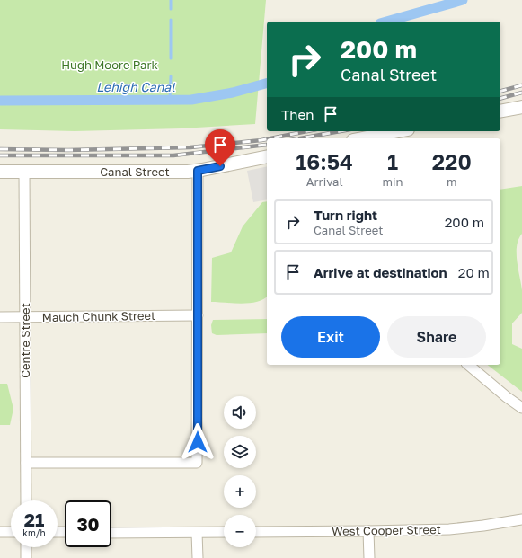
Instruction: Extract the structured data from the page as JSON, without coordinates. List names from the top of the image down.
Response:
{
  "streets": {
    "street": [
      "Canal Street",
      "Mauch Chunk Street",
      "Centre Street",
      "West Cooper Street"
    ]
  },
  "crossings": [
    ["Canal Street", "Centre Street"],
    ["Mauch Chunk Street", "Centre Street"]
  ],
  "water": ["Lehigh Canal"],
  "parks": ["Hugh Moore Park"],
  "page": {
    "turn": ["200 m", "Canal Street"],
    "then": "Then",
    "eta": [
      "16:54",
      "Arrival",
      "1",
      "min",
      "220",
      "m"
    ],
    "list": [
      {
        "name": "Turn right",
        "note": "Canal Street",
        "value": "200 m"
      },
      {
        "name": "Arrive at destination",
        "value": "20 m"
      }
    ],
    "buttons": ["Exit", "Share"],
    "map_buttons": ["+", "−"],
    "speed": "21 km/h",
    "limit": "30"
  }
}
